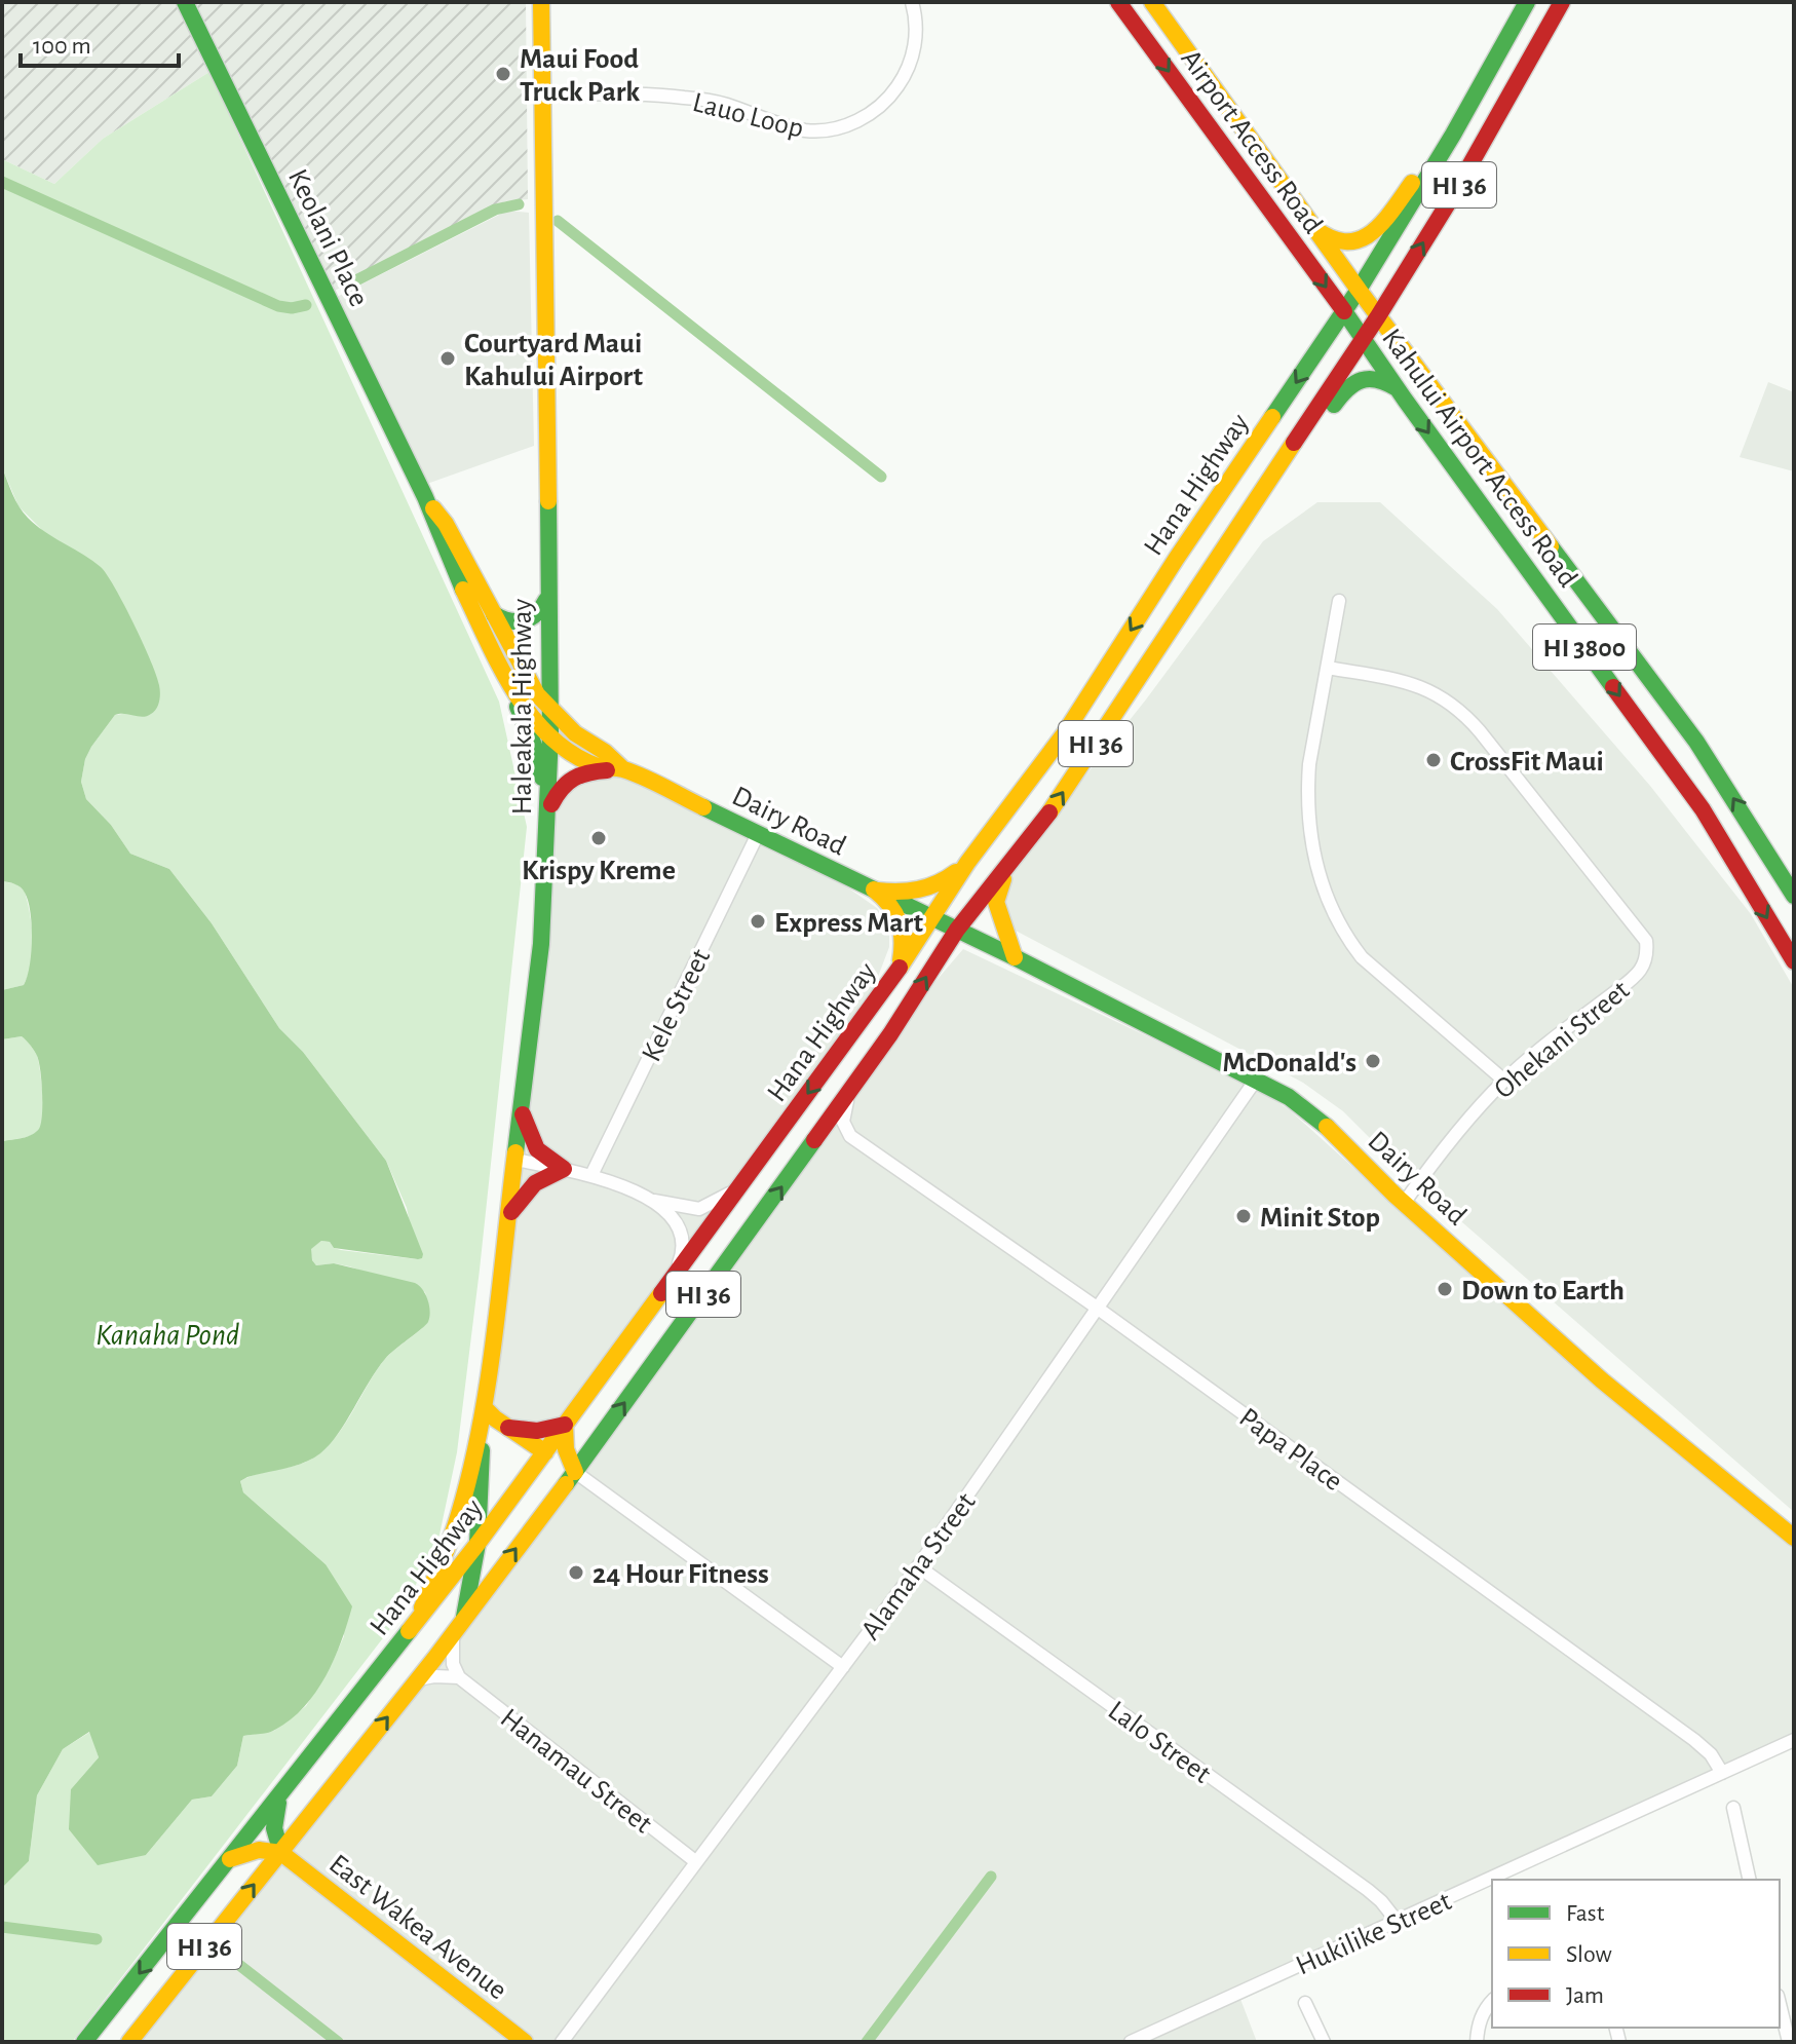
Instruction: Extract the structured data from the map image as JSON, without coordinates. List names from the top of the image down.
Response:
{
  "streets": {
    "main road": [
      "Airport Access Road",
      "HI 36",
      "Keolani Place",
      "Kahului Airport Access Road",
      "Hana Highway",
      "HI 3800",
      "Haleakala Highway",
      "Dairy Road",
      "East Wakea Avenue"
    ],
    "street": [
      "Lauo Loop",
      "Kele Street",
      "Ohekani Street",
      "Papa Place",
      "Alamaha Street",
      "Lalo Street",
      "Hanamau Street",
      "Hukilike Street"
    ]
  },
  "crossings": [
    ["Lauo Loop", "Haleakala Highway"],
    ["Airport Access Road", "Kahului Airport Access Road"],
    ["Airport Access Road", "Hana Highway"],
    ["HI 36", "Hana Highway"],
    ["HI 36", "East Wakea Avenue"],
    ["Keolani Place", "Haleakala Highway"],
    ["Keolani Place", "Dairy Road"],
    ["Kahului Airport Access Road", "Hana Highway"],
    ["Hana Highway", "Haleakala Highway"],
    ["Hana Highway", "Dairy Road"],
    ["Hana Highway", "East Wakea Avenue"],
    ["Haleakala Highway", "Dairy Road"],
    ["Dairy Road", "Kele Street"],
    ["Dairy Road", "Ohekani Street"],
    ["Dairy Road", "Alamaha Street"],
    ["Papa Place", "Alamaha Street"],
    ["Papa Place", "Hukilike Street"],
    ["Alamaha Street", "Lalo Street"],
    ["Alamaha Street", "Hanamau Street"],
    ["Lalo Street", "Hukilike Street"]
  ],
  "water": ["Kanaha Pond"],
  "places": [
    "Maui Food Truck Park",
    "Courtyard Maui Kahului Airport",
    "CrossFit Maui",
    "Krispy Kreme",
    "Express Mart",
    "McDonald's",
    "Minit Stop",
    "Down to Earth",
    "24 Hour Fitness"
  ],
  "legend": ["Fast", "Slow", "Jam"],
  "scale_bar": "100 m"
}
